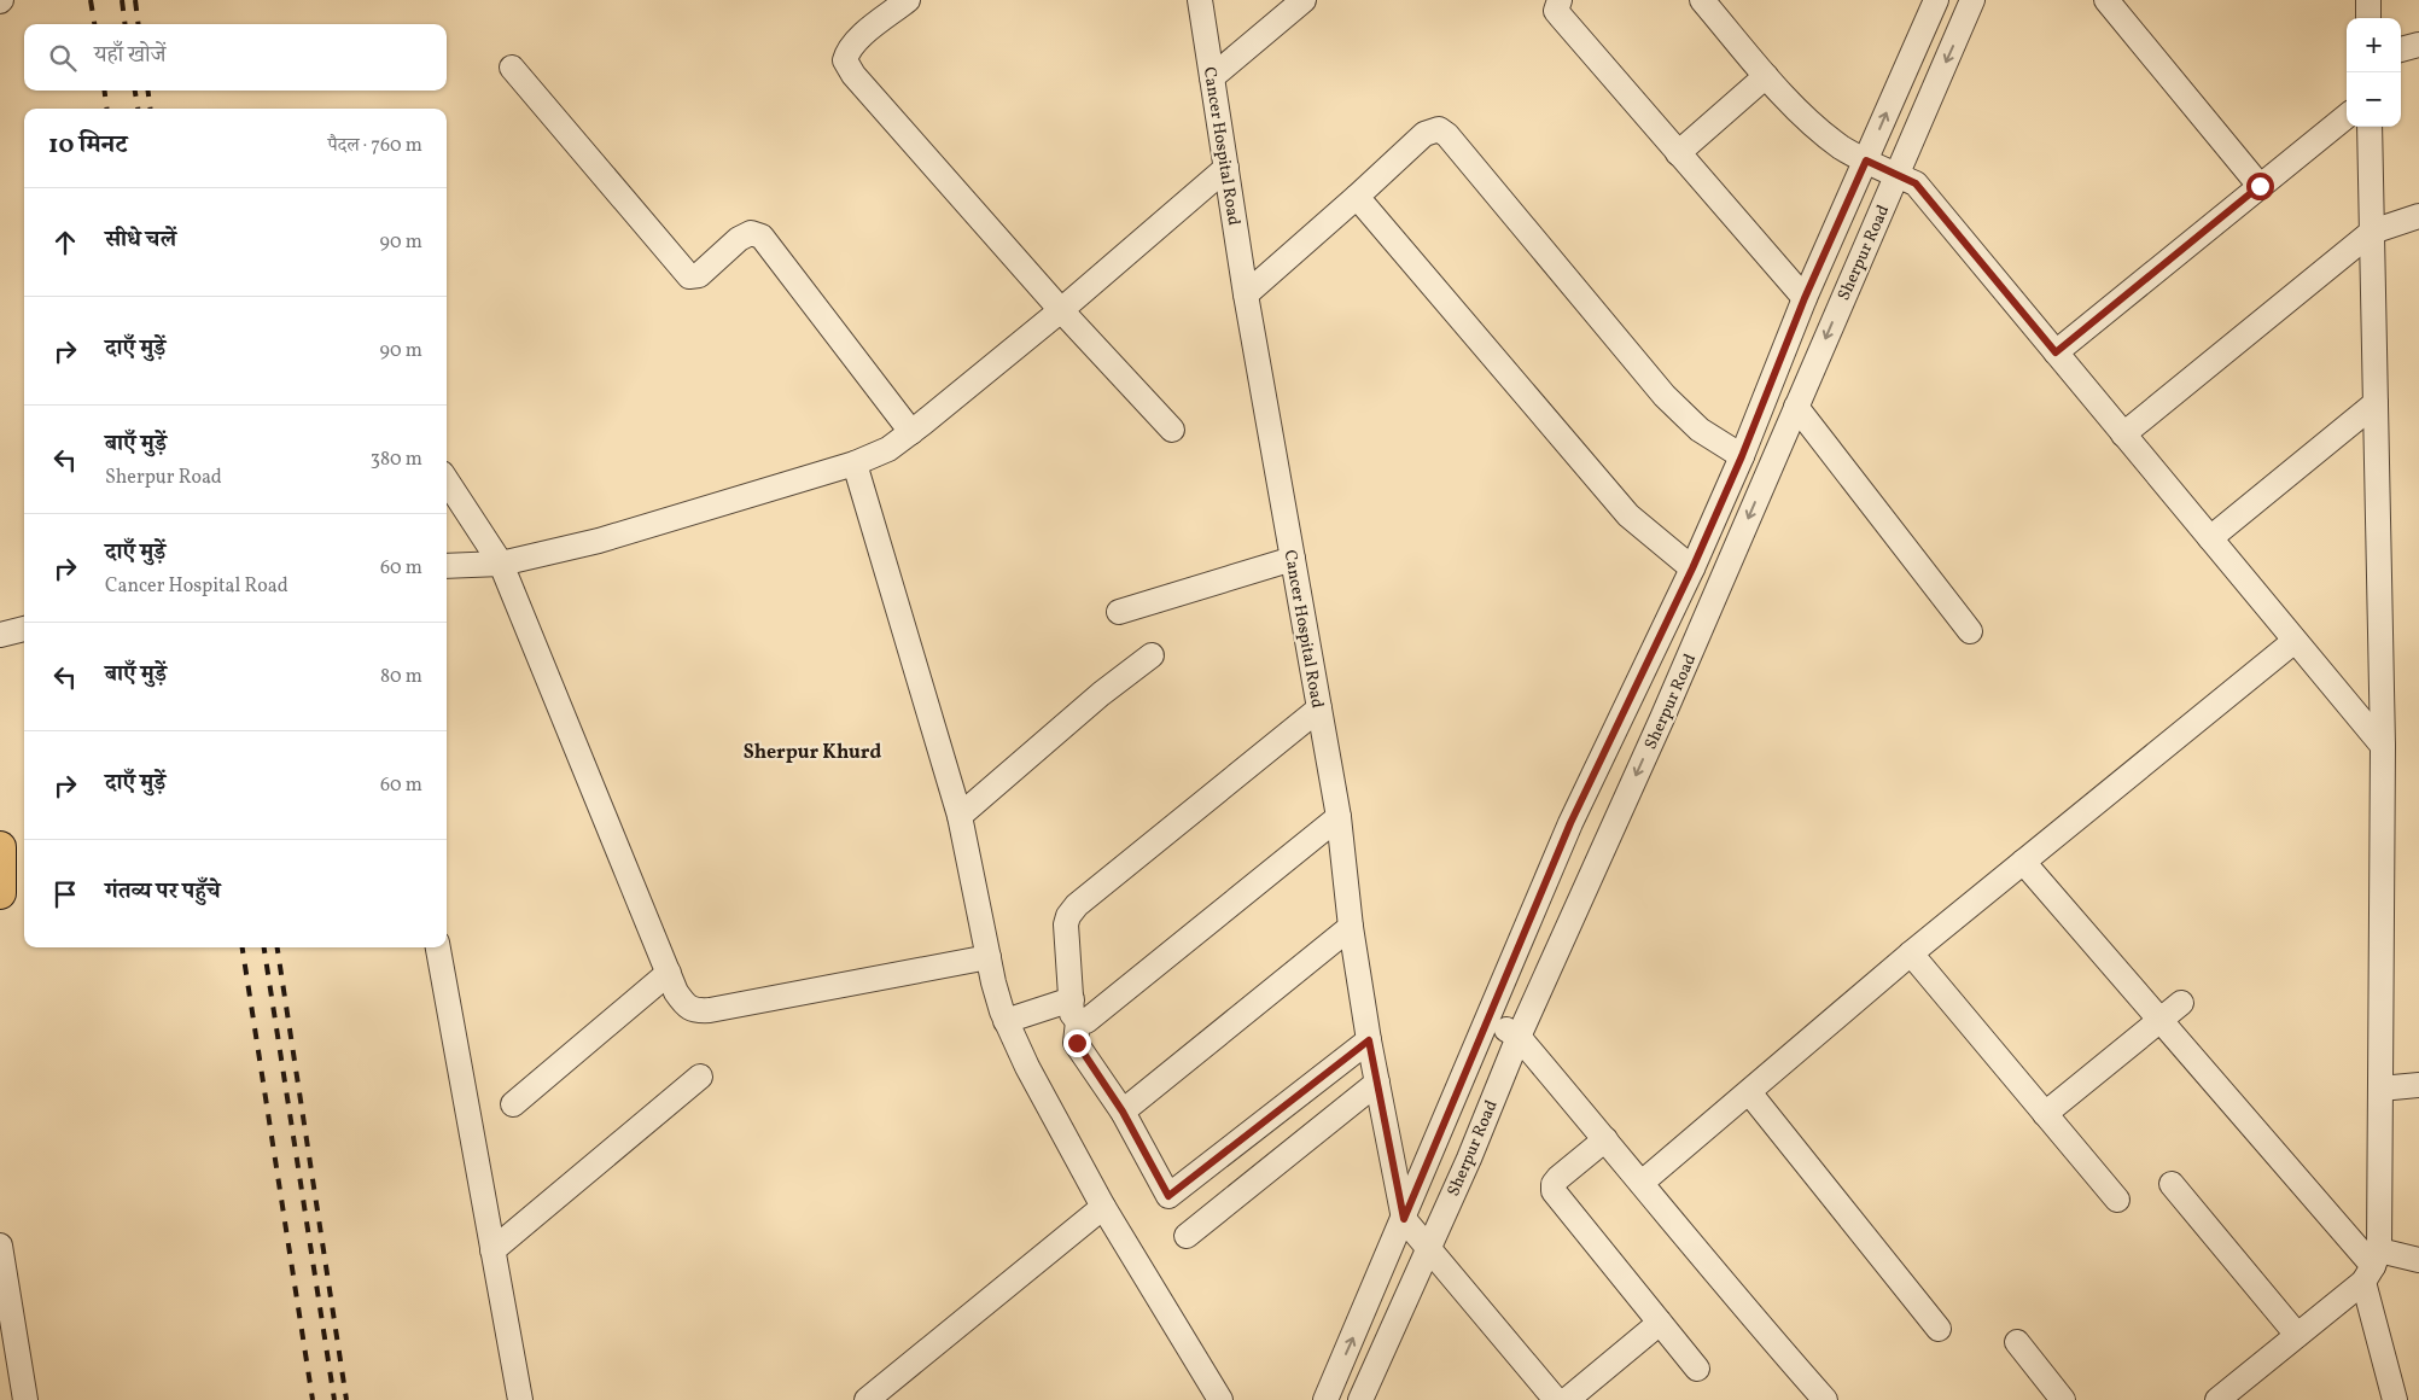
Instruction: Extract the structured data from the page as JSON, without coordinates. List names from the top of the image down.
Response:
{
  "streets": {
    "street": ["Cancer Hospital Road", "Sherpur Road"]
  },
  "crossings": [
    ["Cancer Hospital Road", "Sherpur Road"]
  ],
  "districts": ["Sherpur Khurd"],
  "page": {
    "map_buttons": ["+", "−"],
    "search": "यहाँ खोजें",
    "heading": ["10 मिनट", "पैदल · 760 m"],
    "list": [
      ["सीधे चलें", "90 m"],
      ["दाएँ मुड़ें", "90 m"],
      ["बाएँ मुड़ें", "Sherpur Road", "380 m"],
      ["दाएँ मुड़ें", "Cancer Hospital Road", "60 m"],
      ["बाएँ मुड़ें", "80 m"],
      ["दाएँ मुड़ें", "60 m"],
      "गंतव्य पर पहुँचे"
    ]
  }
}
